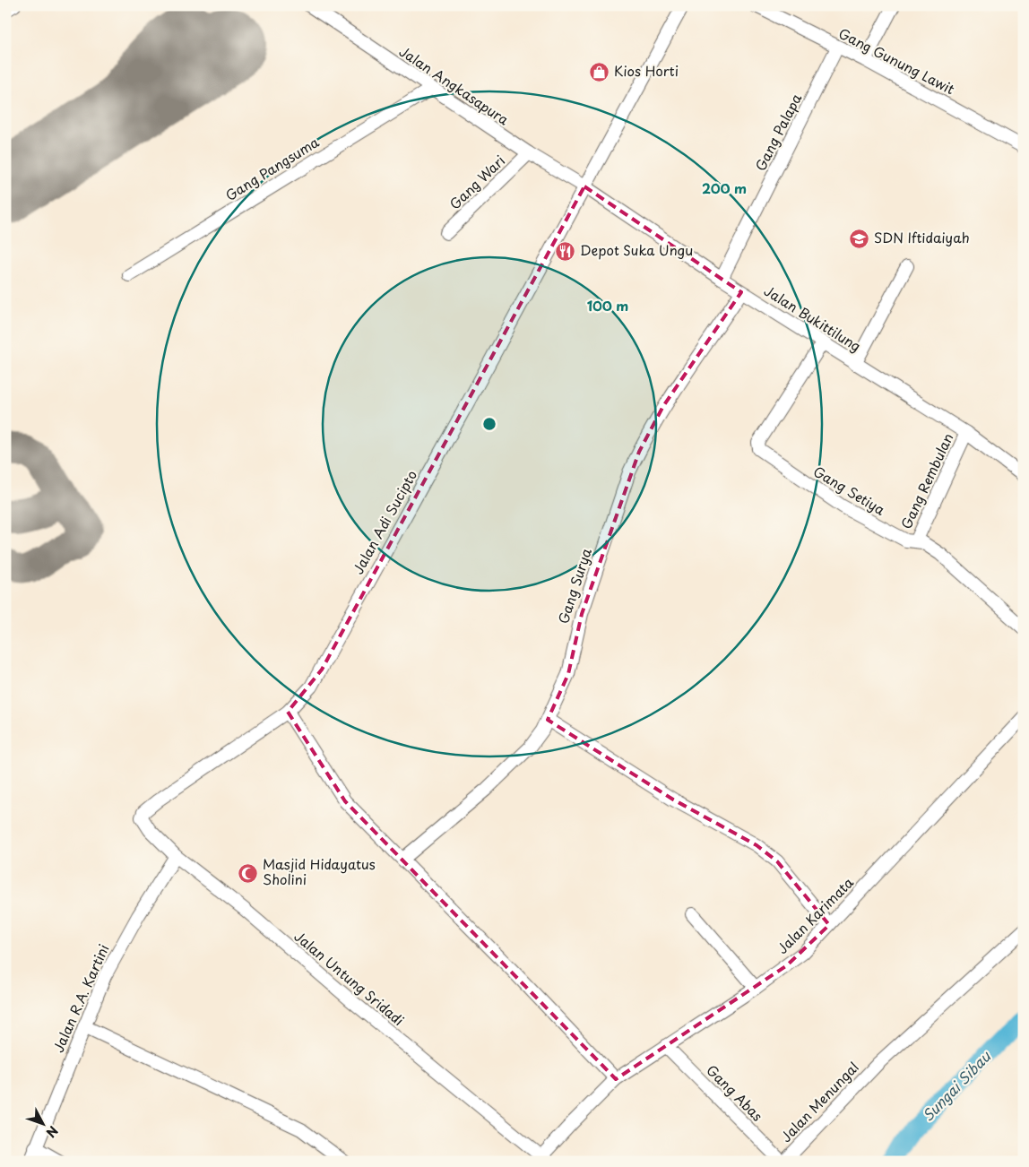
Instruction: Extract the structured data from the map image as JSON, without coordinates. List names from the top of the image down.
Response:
{
  "streets": {
    "street": [
      "Gang Gunung Lawit",
      "Jalan Angkasapura",
      "Gang Palapa",
      "Gang Pangsuma",
      "Gang Wari",
      "Jalan Bukittilung",
      "Gang Rembulan",
      "Gang Setiya",
      "Jalan Adi Sucipto",
      "Gang Surya",
      "Jalan Karimata",
      "Jalan Untung Sridadi",
      "Jalan R.A. Kartini",
      "Gang Abas",
      "Jalan Menungal"
    ]
  },
  "crossings": [
    ["Gang Gunung Lawit", "Gang Palapa"],
    ["Jalan Angkasapura", "Gang Pangsuma"],
    ["Jalan Angkasapura", "Gang Wari"],
    ["Jalan Angkasapura", "Jalan Bukittilung"],
    ["Jalan Angkasapura", "Jalan Adi Sucipto"],
    ["Gang Palapa", "Jalan Bukittilung"],
    ["Jalan Bukittilung", "Gang Rembulan"],
    ["Jalan Bukittilung", "Gang Setiya"],
    ["Jalan Bukittilung", "Jalan Adi Sucipto"],
    ["Jalan Bukittilung", "Gang Surya"],
    ["Gang Rembulan", "Gang Setiya"],
    ["Jalan Adi Sucipto", "Jalan Untung Sridadi"],
    ["Jalan Karimata", "Jalan Untung Sridadi"],
    ["Jalan Karimata", "Gang Abas"],
    ["Jalan Untung Sridadi", "Jalan R.A. Kartini"],
    ["Gang Abas", "Jalan Menungal"]
  ],
  "water": ["Sungai Sibau"],
  "places": {
    "shop": ["Kios Horti"],
    "school or university": ["SDN Iftidaiyah"],
    "restaurant": ["Depot Suka Ungu"],
    "mosque": ["Masjid Hidayatus Sholini"]
  },
  "north": "bottom right",
  "rings": ["200 m", "100 m"]
}
